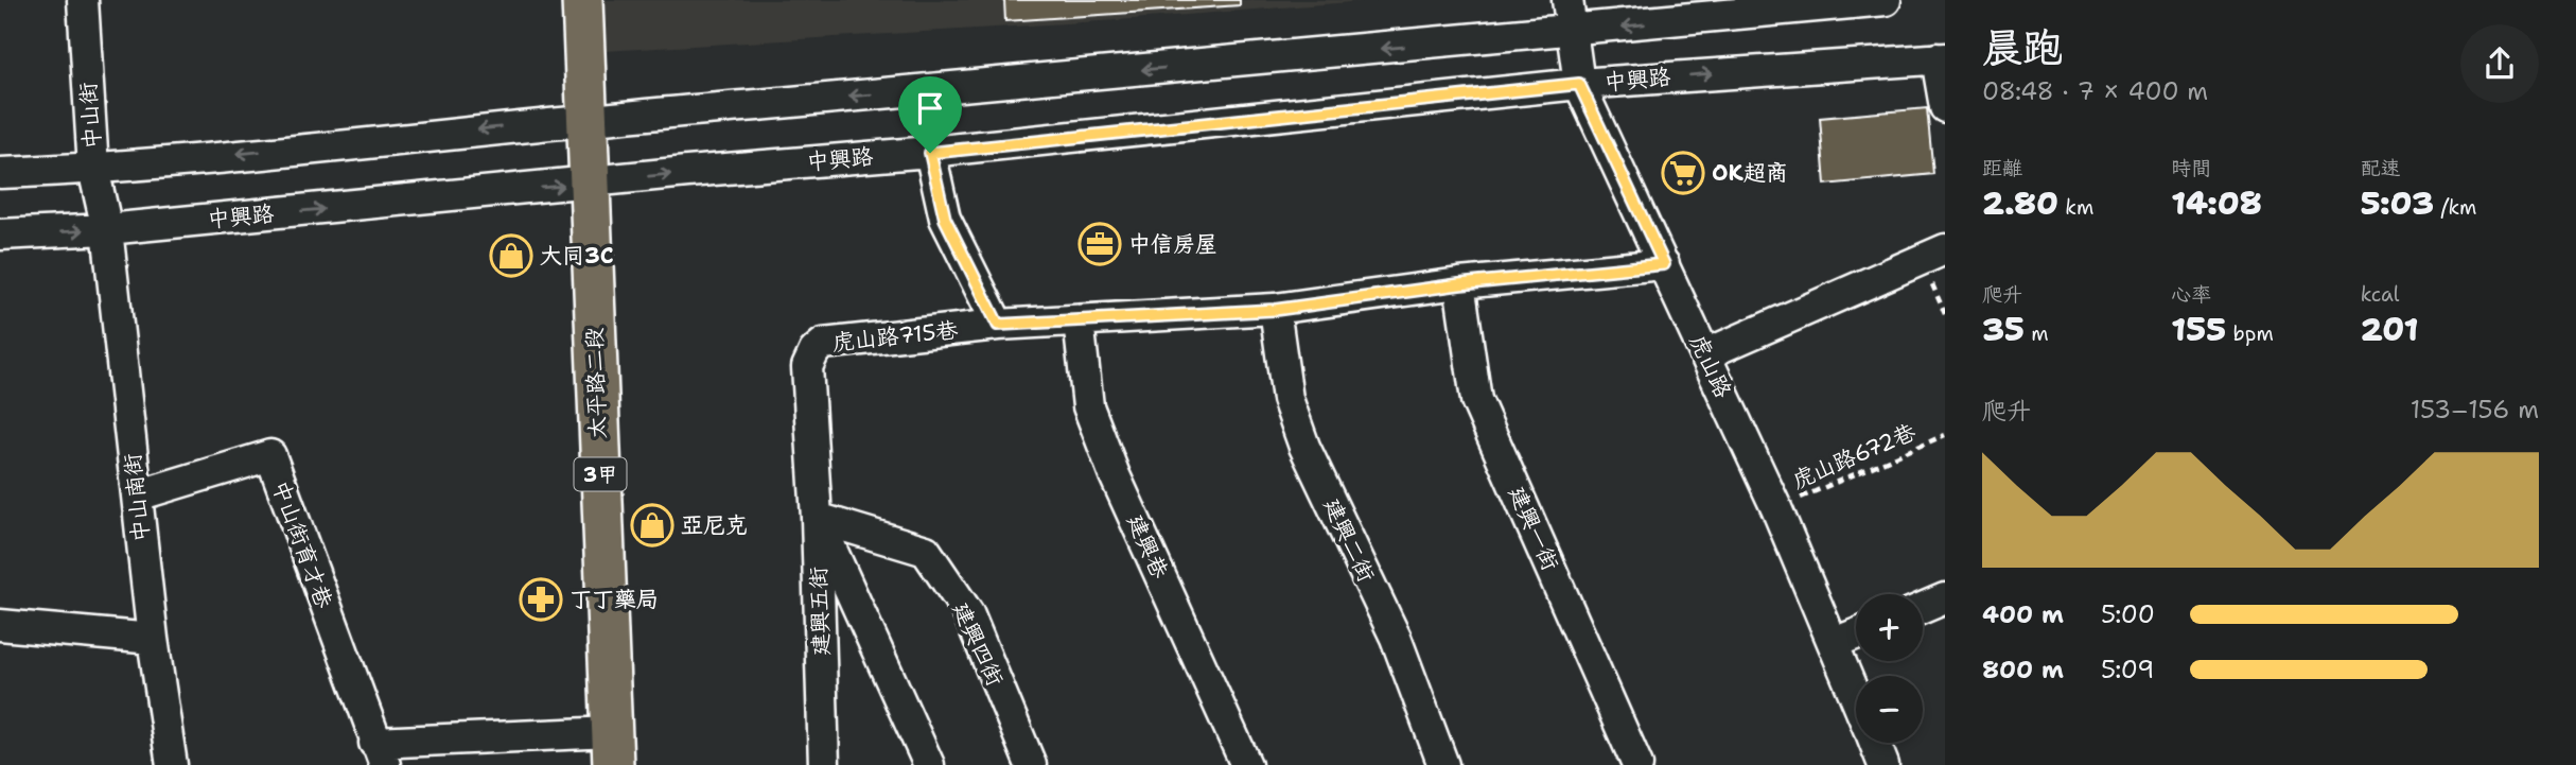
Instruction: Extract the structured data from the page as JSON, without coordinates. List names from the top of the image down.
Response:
{
  "streets": {
    "main road": ["太平路二段", "3甲"],
    "street": [
      "中興路",
      "中山街",
      "虎山路715巷",
      "虎山路",
      "中山南街",
      "建興一街",
      "建興二街",
      "中山街育才巷",
      "建興巷",
      "建興五街",
      "建興四街"
    ],
    "path": ["虎山路672巷"]
  },
  "crossings": [
    ["中興路", "中山街"],
    ["中興路", "虎山路"],
    ["中興路", "太平路二段"],
    ["中興路", "中山南街"],
    ["中山街", "中山南街"],
    ["虎山路715巷", "虎山路"],
    ["虎山路715巷", "建興一街"],
    ["虎山路715巷", "建興二街"],
    ["虎山路715巷", "建興巷"],
    ["虎山路715巷", "建興五街"],
    ["虎山路", "虎山路672巷"],
    ["中山南街", "中山街育才巷"],
    ["建興五街", "建興四街"]
  ],
  "places": {
    "supermarket": ["OK超商"],
    "office": ["中信房屋"],
    "shop": ["大同3C", "亞尼克"],
    "pharmacy": ["丁丁藥局"]
  },
  "page": {
    "heading": ["晨跑", "08:48 · 7 × 400 m"],
    "stats": [
      ["距離", "2.80 km"],
      ["時間", "14:08"],
      ["配速", "5:03 /km"],
      ["爬升", "35 m"],
      ["心率", "155 bpm"],
      ["kcal", "201"]
    ],
    "chart": ["爬升", "153–156 m"],
    "list": [
      {
        "name": "400 m",
        "note": "5:00"
      },
      {
        "name": "800 m",
        "note": "5:09"
      }
    ],
    "map_buttons": ["+", "−"]
  }
}
